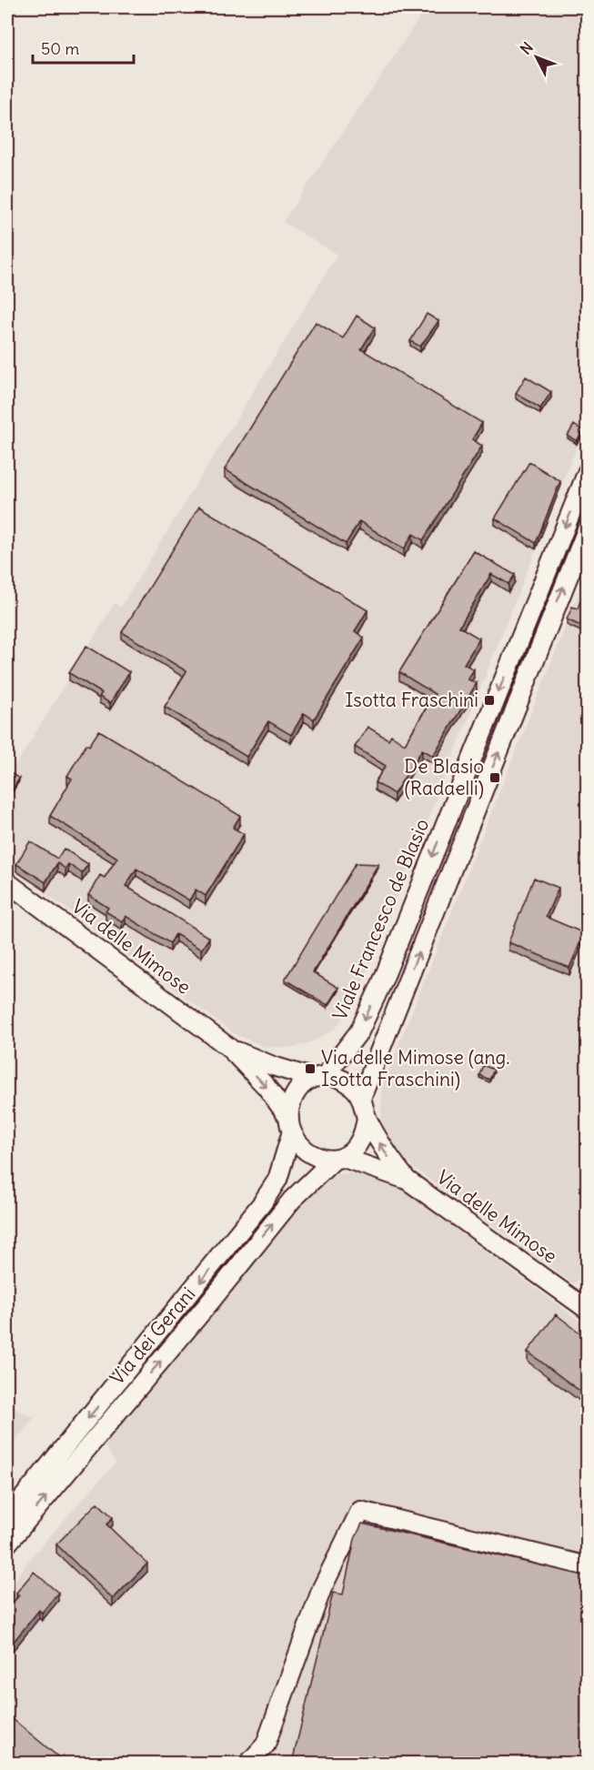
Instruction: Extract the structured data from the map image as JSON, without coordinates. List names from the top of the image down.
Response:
{
  "streets": {
    "street": ["Viale Francesco de Blasio", "Via delle Mimose", "Via dei Gerani"]
  },
  "crossings": [
    ["Viale Francesco de Blasio", "Via delle Mimose"],
    ["Viale Francesco de Blasio", "Via dei Gerani"],
    ["Via delle Mimose", "Via dei Gerani"]
  ],
  "places": {
    "transit": ["Isotta Fraschini", "De Blasio (Radaelli)", "Via delle Mimose (ang. Isotta Fraschini)"]
  },
  "scale_bar": "50 m",
  "north": "top left"
}
